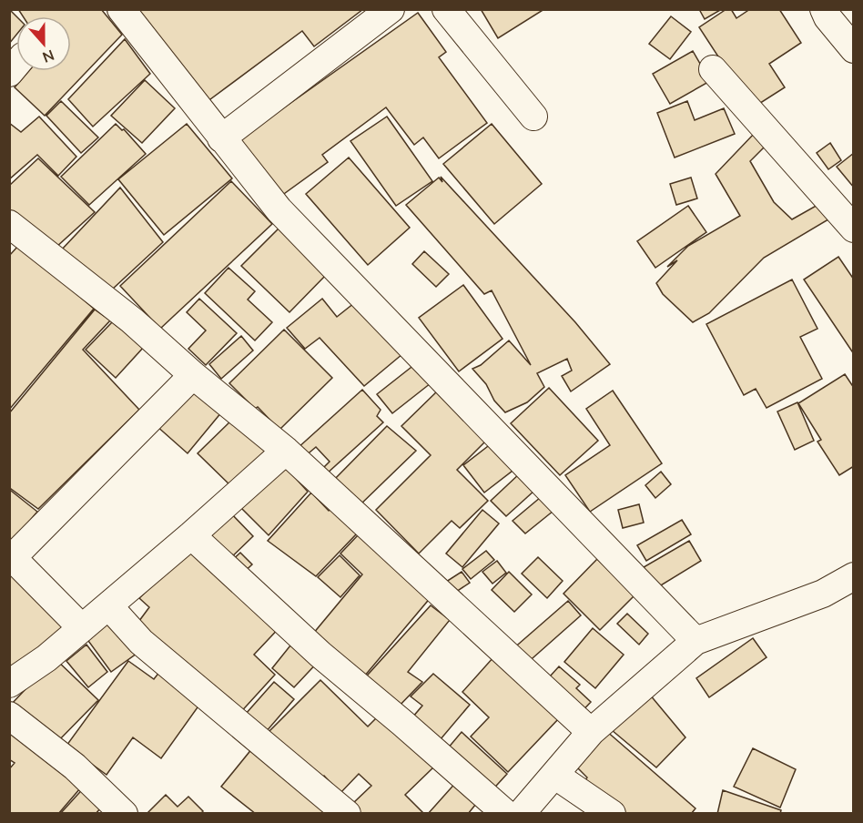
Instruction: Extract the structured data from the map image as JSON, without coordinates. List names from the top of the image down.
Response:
{
  "north": "bottom"
}
